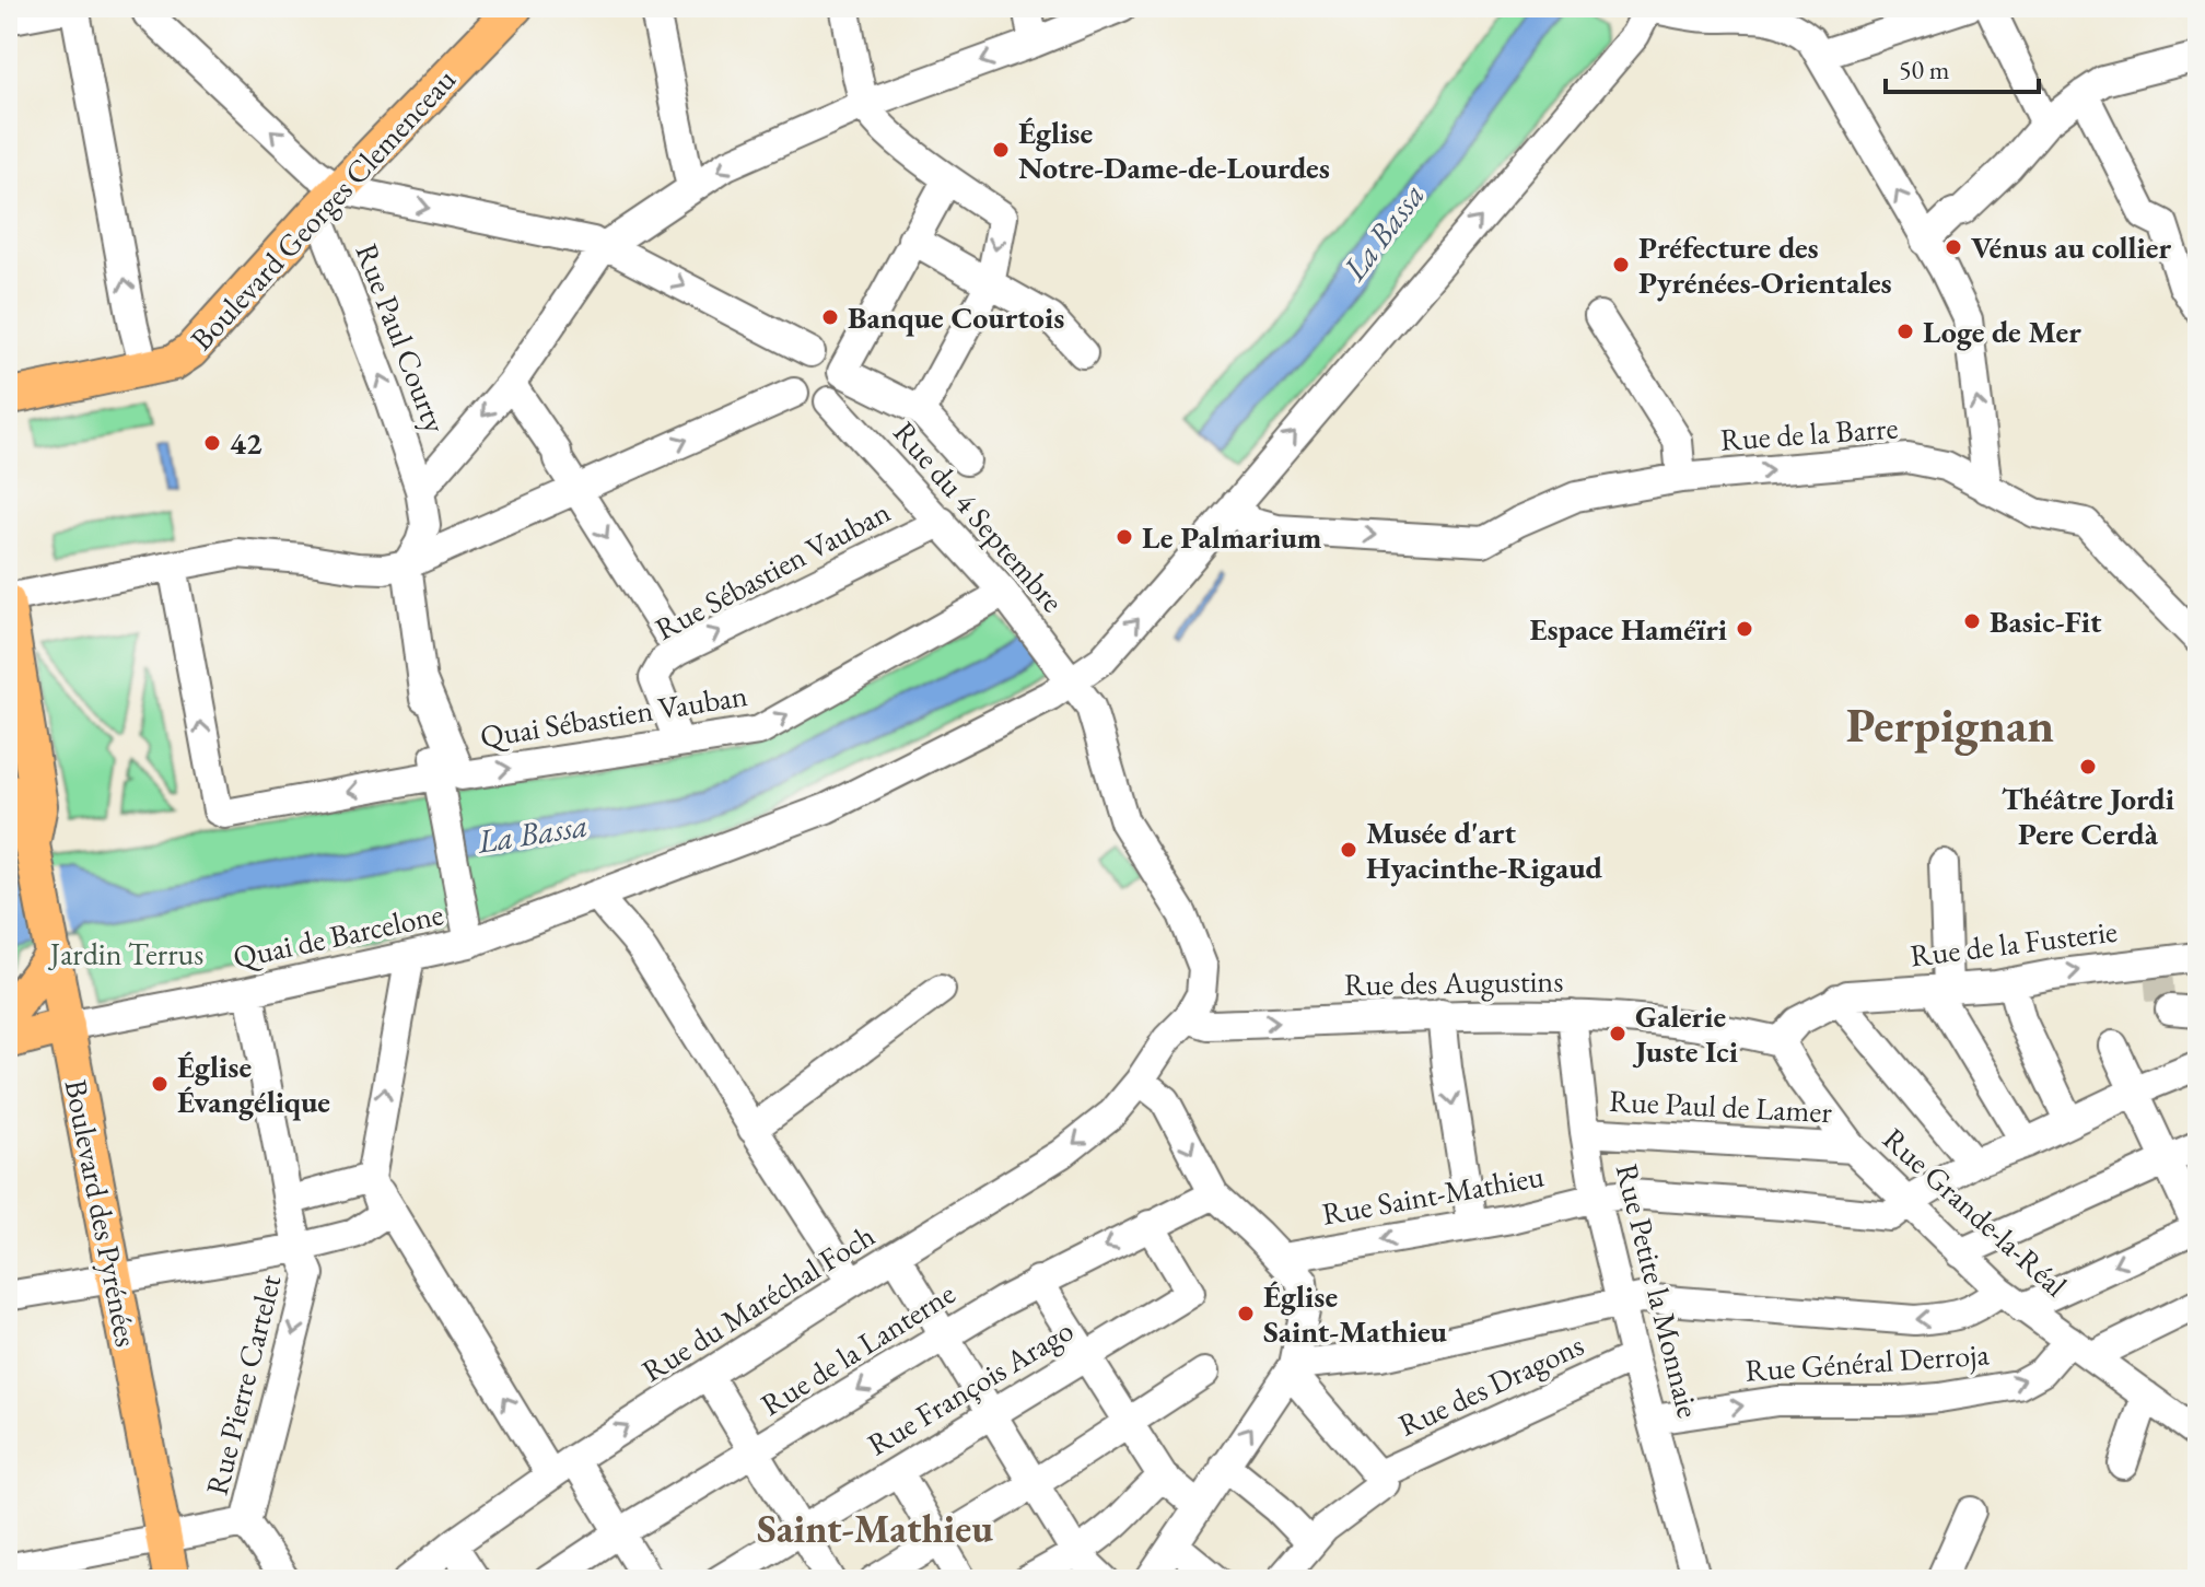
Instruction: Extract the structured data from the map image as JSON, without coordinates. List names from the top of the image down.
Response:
{
  "streets": {
    "main road": ["Boulevard Georges Clemenceau", "Boulevard des Pyrénées"],
    "street": [
      "Rue Paul Courty",
      "Rue de la Barre",
      "Rue du 4 Septembre",
      "Rue Sébastien Vauban",
      "Quai Sébastien Vauban",
      "Quai de Barcelone",
      "Rue de la Fusterie",
      "Rue des Augustins",
      "Rue Paul de Lamer",
      "Rue Saint-Mathieu",
      "Rue Grande-la-Réal",
      "Rue Petite la Monnaie",
      "Rue du Maréchal Foch",
      "Rue de la Lanterne",
      "Rue Général Derroja",
      "Rue Pierre Cartelet",
      "Rue des Dragons",
      "Rue François Arago"
    ]
  },
  "crossings": [
    ["Boulevard Georges Clemenceau", "Rue Paul Courty"],
    ["Rue de la Barre", "Quai de Barcelone"],
    ["Rue du 4 Septembre", "Rue Sébastien Vauban"],
    ["Rue du 4 Septembre", "Quai Sébastien Vauban"],
    ["Rue du 4 Septembre", "Quai de Barcelone"],
    ["Rue du 4 Septembre", "Rue des Augustins"],
    ["Rue du 4 Septembre", "Rue du Maréchal Foch"],
    ["Rue Sébastien Vauban", "Quai Sébastien Vauban"],
    ["Quai de Barcelone", "Boulevard des Pyrénées"],
    ["Quai de Barcelone", "Rue Pierre Cartelet"],
    ["Rue des Augustins", "Rue Grande-la-Réal"],
    ["Rue des Augustins", "Rue Petite la Monnaie"],
    ["Rue des Augustins", "Rue du Maréchal Foch"],
    ["Rue Paul de Lamer", "Rue Grande-la-Réal"],
    ["Rue Paul de Lamer", "Rue Petite la Monnaie"],
    ["Rue Saint-Mathieu", "Rue Grande-la-Réal"],
    ["Rue Saint-Mathieu", "Rue Petite la Monnaie"],
    ["Rue Grande-la-Réal", "Rue Général Derroja"],
    ["Rue Petite la Monnaie", "Rue Général Derroja"],
    ["Rue Petite la Monnaie", "Rue des Dragons"],
    ["Rue de la Lanterne", "Rue François Arago"]
  ],
  "one_way": [
    "Rue de la Barre",
    "Quai Sébastien Vauban",
    "Quai de Barcelone",
    "Rue des Augustins",
    "Rue Pierre Cartelet"
  ],
  "districts": ["Perpignan", "Saint-Mathieu"],
  "water": ["La Bassa"],
  "parks": ["Jardin Terrus"],
  "places": [
    "Église Notre-Dame-de-Lourdes",
    "Vénus au collier",
    "Préfecture des Pyrénées-Orientales",
    "Banque Courtois",
    "Loge de Mer",
    "42",
    "Le Palmarium",
    "Basic-Fit",
    "Espace Haméïri",
    "Théâtre Jordi Pere Cerdà",
    "Musée d'art Hyacinthe-Rigaud",
    "Galerie Juste Ici",
    "Église Évangélique",
    "Église Saint-Mathieu"
  ],
  "scale_bar": "50 m"
}
